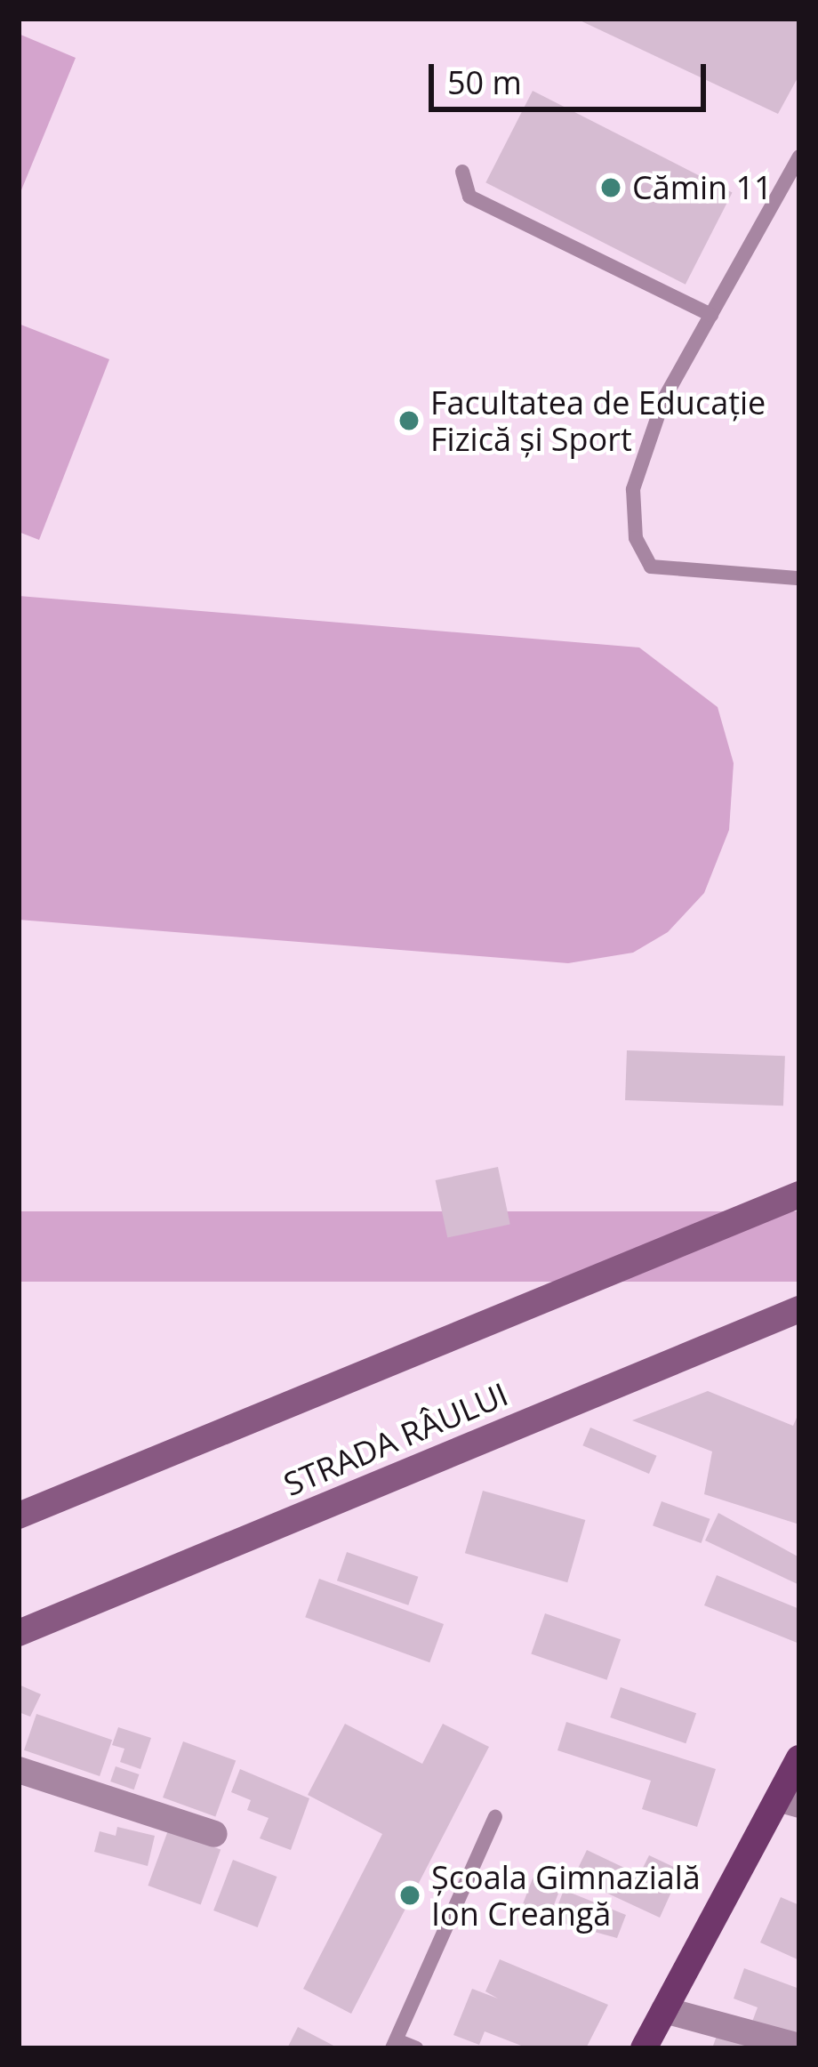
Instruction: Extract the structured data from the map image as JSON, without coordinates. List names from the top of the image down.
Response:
{
  "streets": {
    "main road": ["STRADA RÂULUI"]
  },
  "places": ["Cămin 11", "Facultatea de Educație Fizică și Sport", "Școala Gimnazială Ion Creangă"],
  "scale_bar": "50 m"
}
